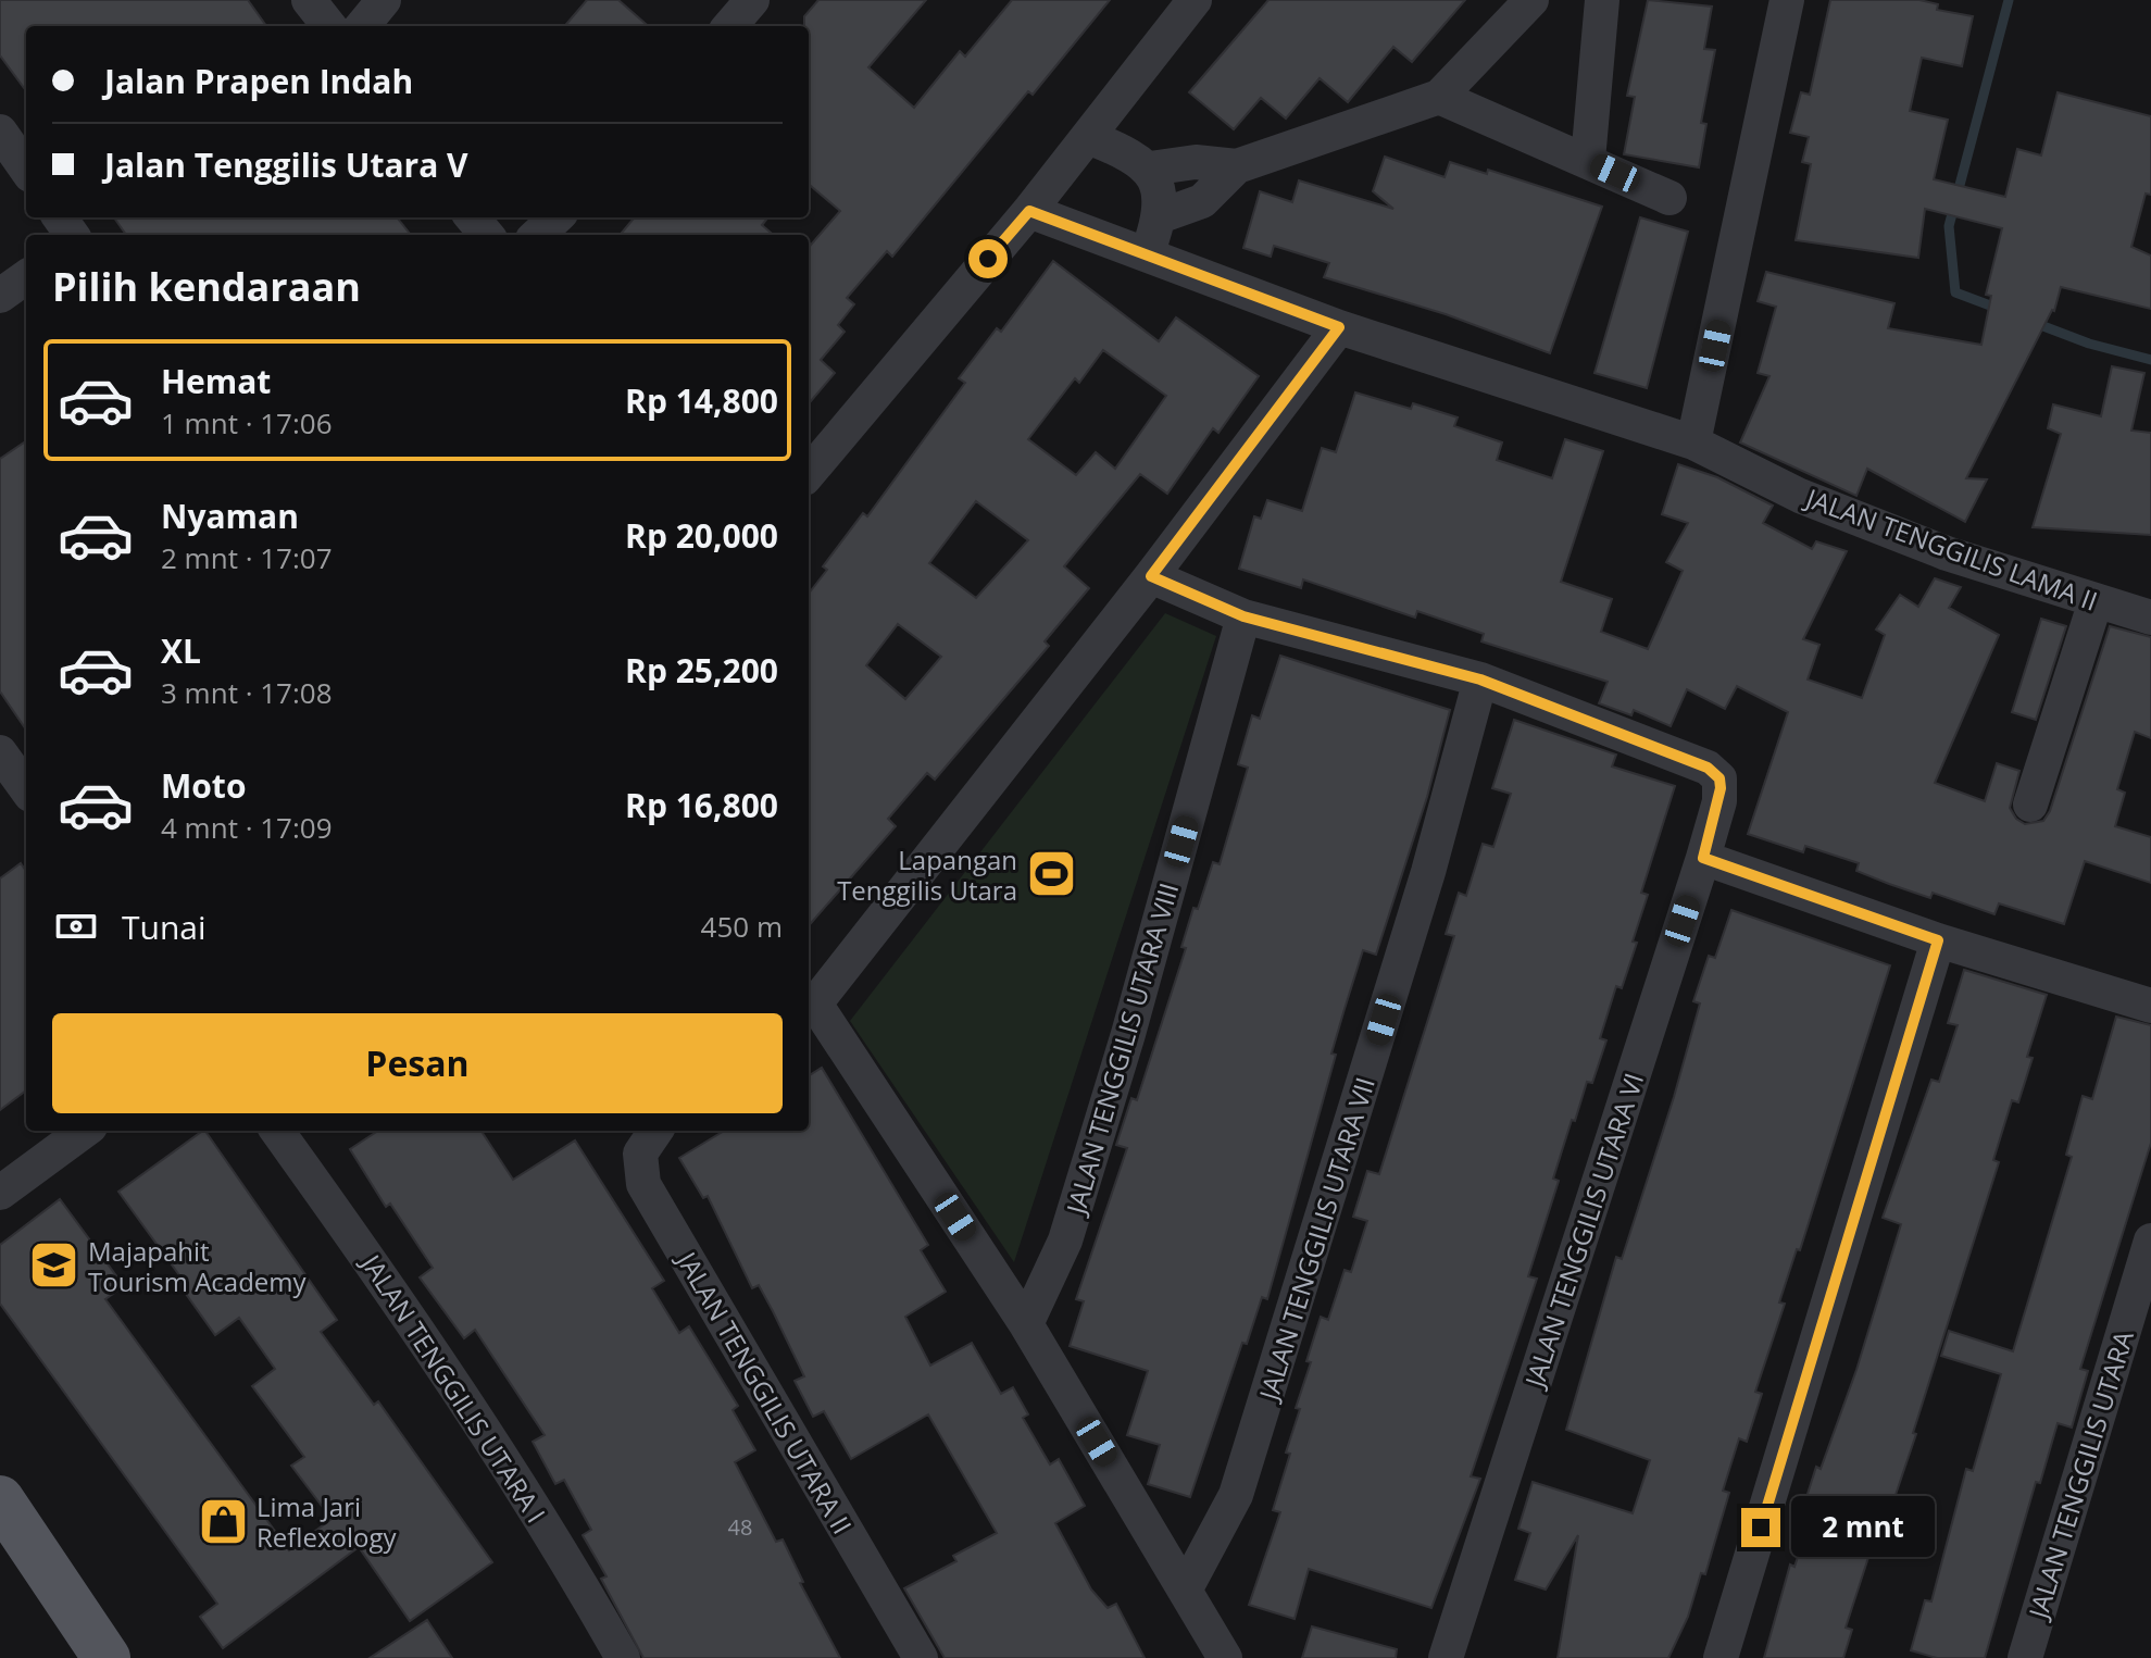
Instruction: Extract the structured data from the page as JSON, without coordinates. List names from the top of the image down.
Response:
{
  "streets": {
    "street": [
      "JALAN TENGGILIS LAMA II",
      "JALAN TENGGILIS UTARA VIII",
      "JALAN TENGGILIS UTARA VI",
      "JALAN TENGGILIS UTARA VII",
      "JALAN TENGGILIS UTARA I",
      "JALAN TENGGILIS UTARA II",
      "JALAN TENGGILIS UTARA"
    ]
  },
  "crossings": [
    ["JALAN TENGGILIS UTARA VI", "JALAN TENGGILIS UTARA VII"]
  ],
  "places": {
    "sports": ["Lapangan Tenggilis Utara"],
    "school or university": ["Majapahit Tourism Academy"],
    "shop": ["Lima Jari Reflexology"]
  },
  "house_numbers": ["48"],
  "page": {
    "banner": ["Jalan Prapen Indah", "Jalan Tenggilis Utara V"],
    "heading": "Pilih kendaraan",
    "list": [
      {
        "name": "Hemat",
        "note": "1 mnt · 17:06",
        "value": "Rp 14,800"
      },
      {
        "name": "Nyaman",
        "note": "2 mnt · 17:07",
        "value": "Rp 20,000"
      },
      {
        "name": "XL",
        "note": "3 mnt · 17:08",
        "value": "Rp 25,200"
      },
      {
        "name": "Moto",
        "note": "4 mnt · 17:09",
        "value": "Rp 16,800"
      }
    ],
    "pay": ["Tunai", "450 m"],
    "buttons": "Pesan",
    "bubble": "2 mnt"
  }
}
